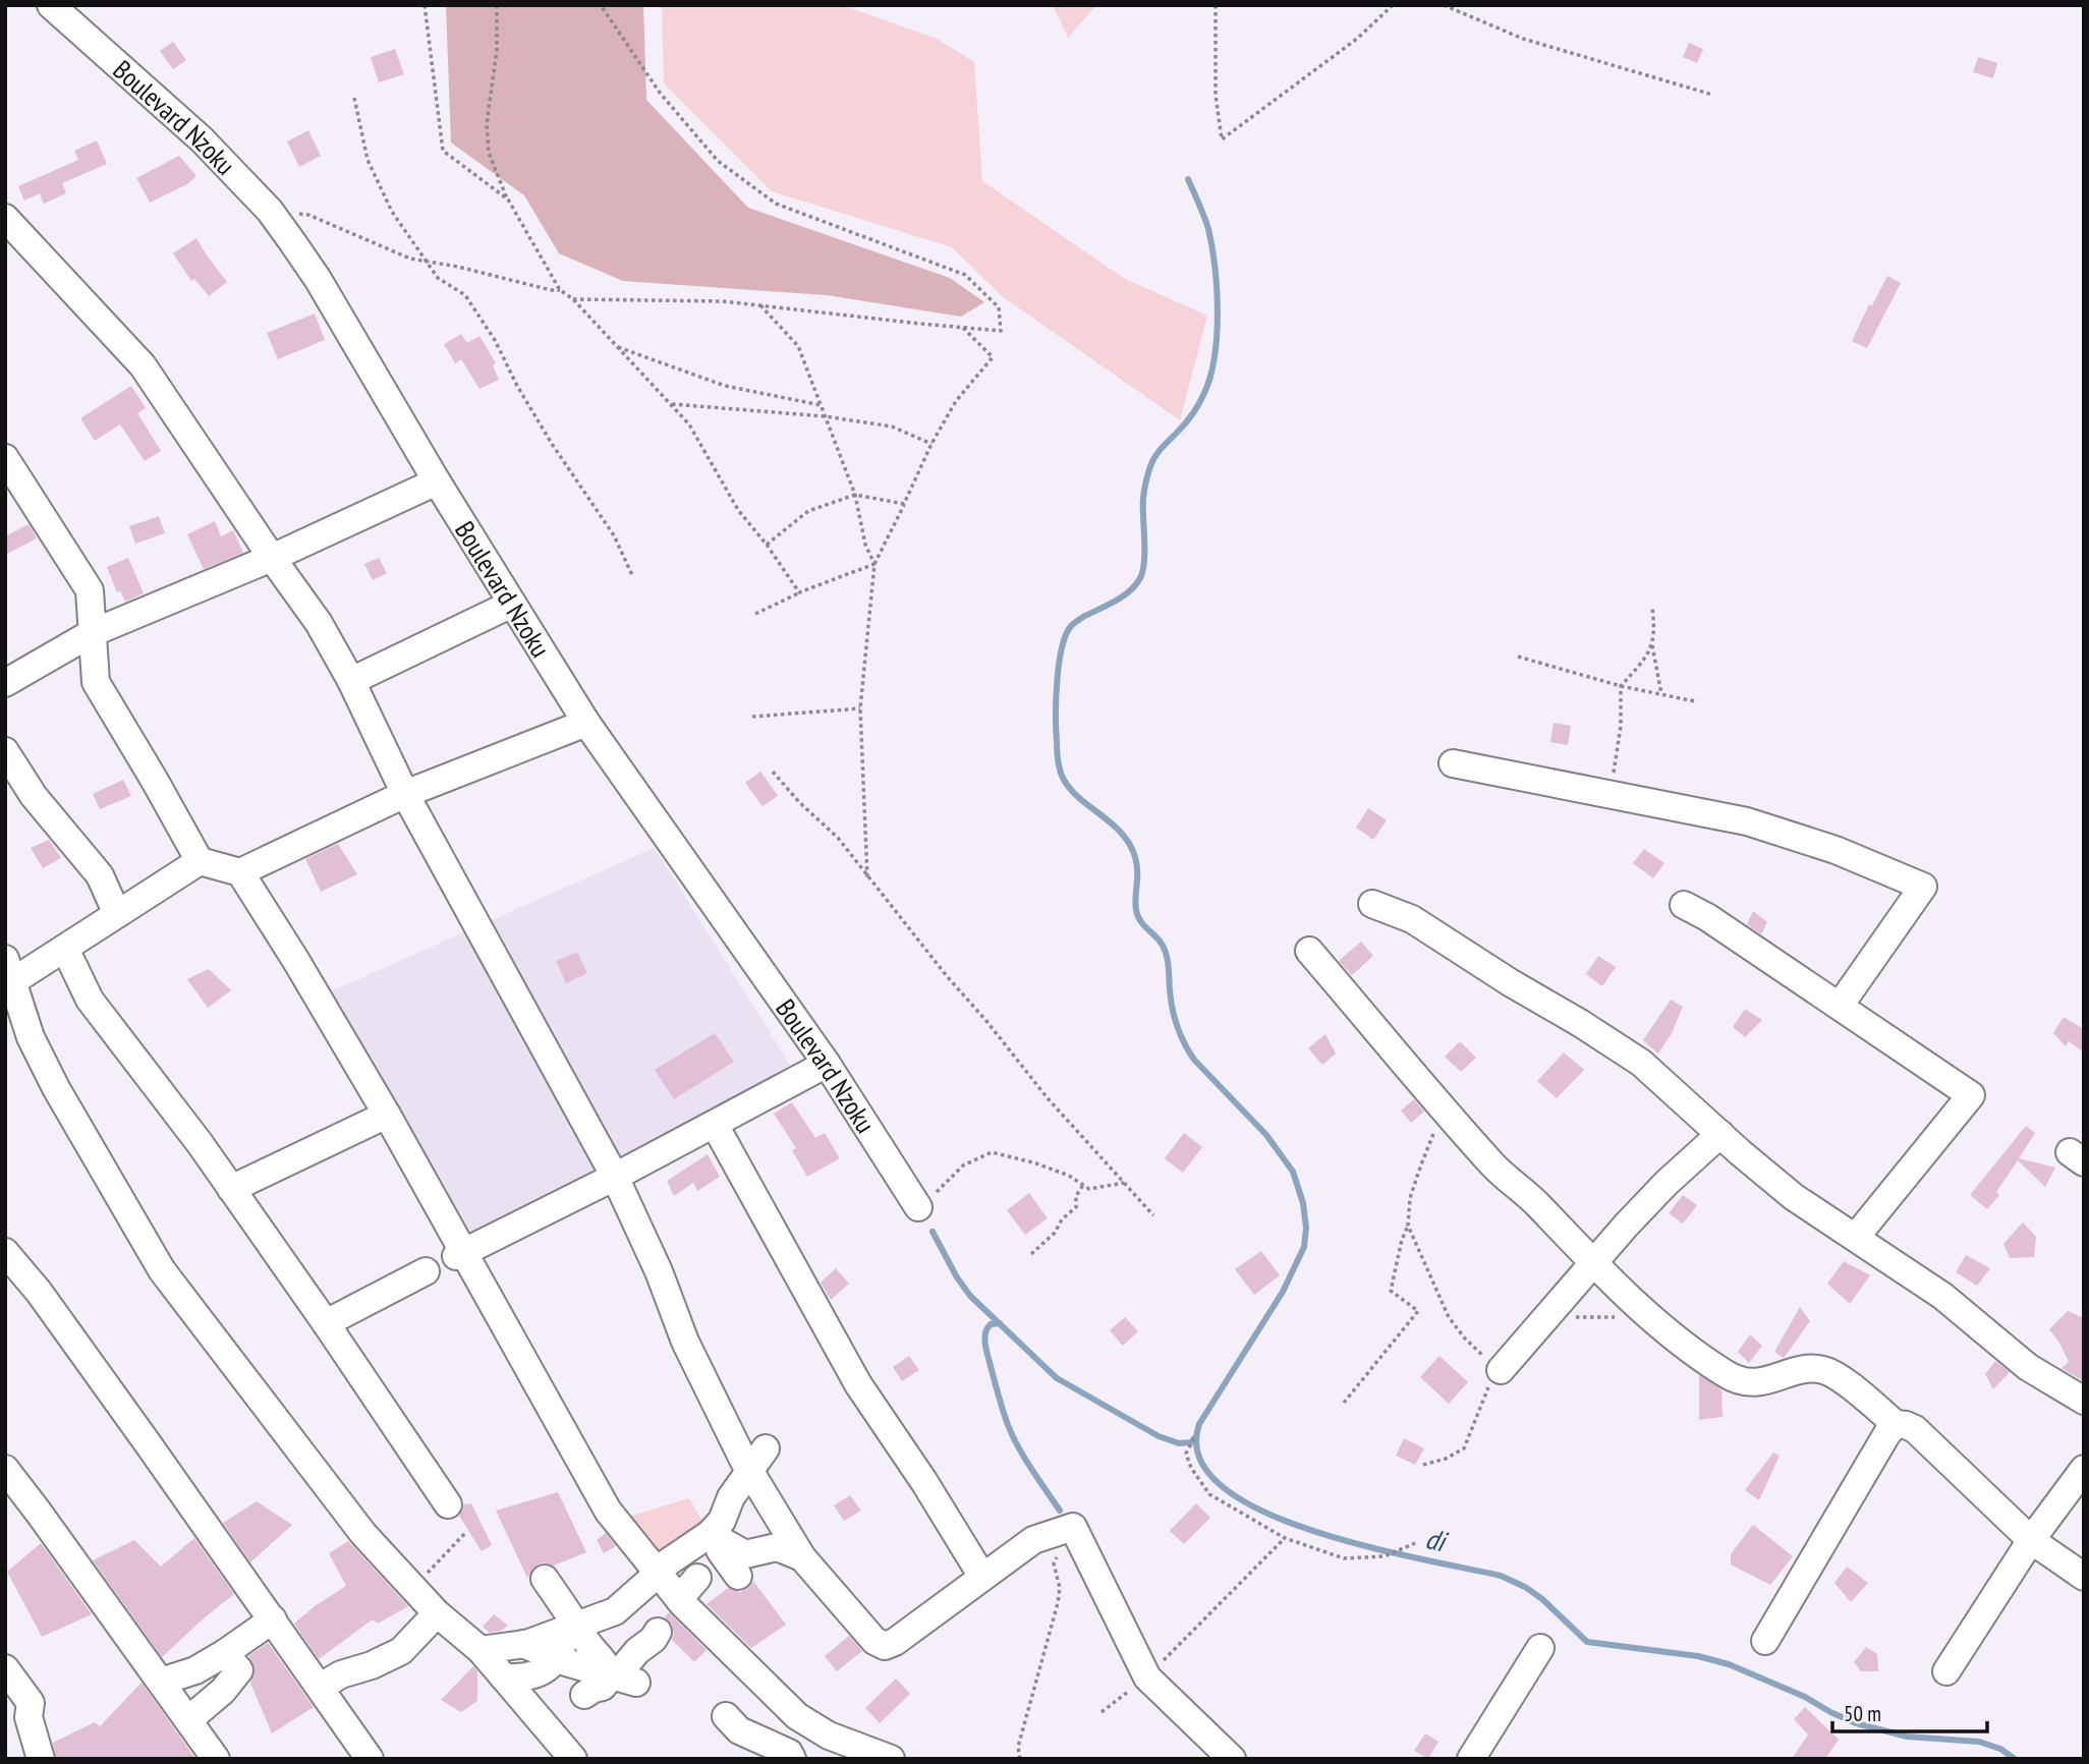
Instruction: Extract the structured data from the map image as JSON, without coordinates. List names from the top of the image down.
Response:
{
  "streets": {
    "street": ["Boulevard Nzoku"]
  },
  "water": ["di"],
  "scale_bar": "50 m"
}
